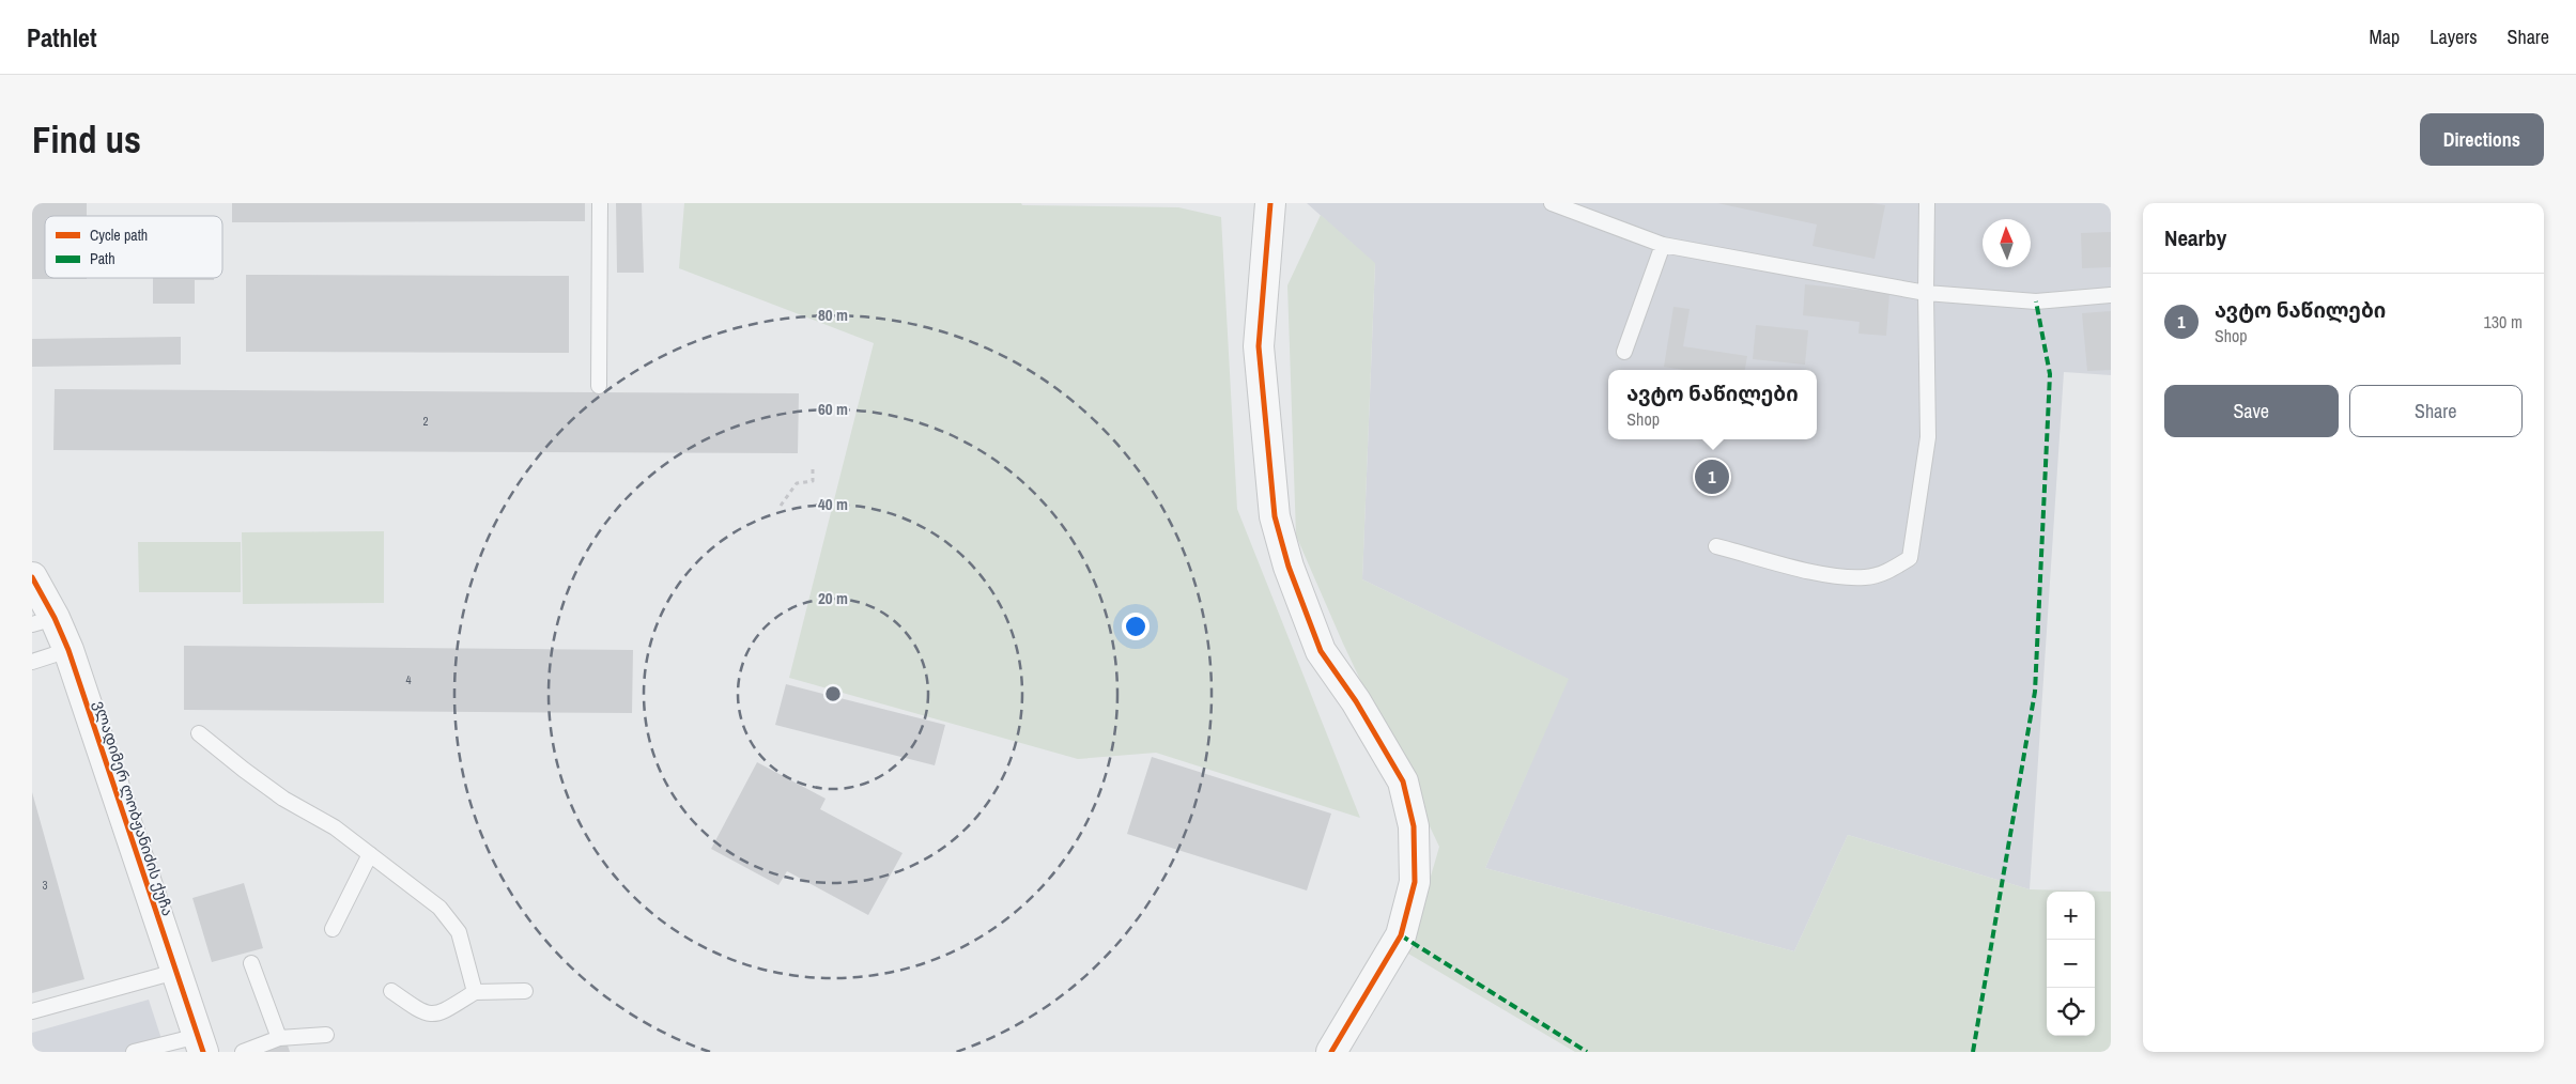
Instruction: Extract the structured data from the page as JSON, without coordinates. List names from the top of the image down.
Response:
{
  "streets": {
    "street": ["ვლადიმერ ლობჟანიძის ქუჩა"]
  },
  "house_numbers": ["2", "4", "3"],
  "legend": ["Cycle path", "Path"],
  "north": "top",
  "page": {
    "header": "Pathlet",
    "nav": ["Map", "Layers", "Share"],
    "buttons": [
      "Directions",
      ["Save", "Share"]
    ],
    "title": "Find us",
    "heading": "Nearby",
    "list": [
      {
        "mark": "1",
        "name": "ავტო ნაწილები",
        "note": "Shop",
        "value": "130 m"
      }
    ],
    "popup": ["ავტო ნაწილები", "Shop"],
    "pins": "1",
    "map_buttons": ["+", "−"]
  },
  "rings": [
    "80 m",
    "60 m",
    "40 m",
    "20 m"
  ]
}
